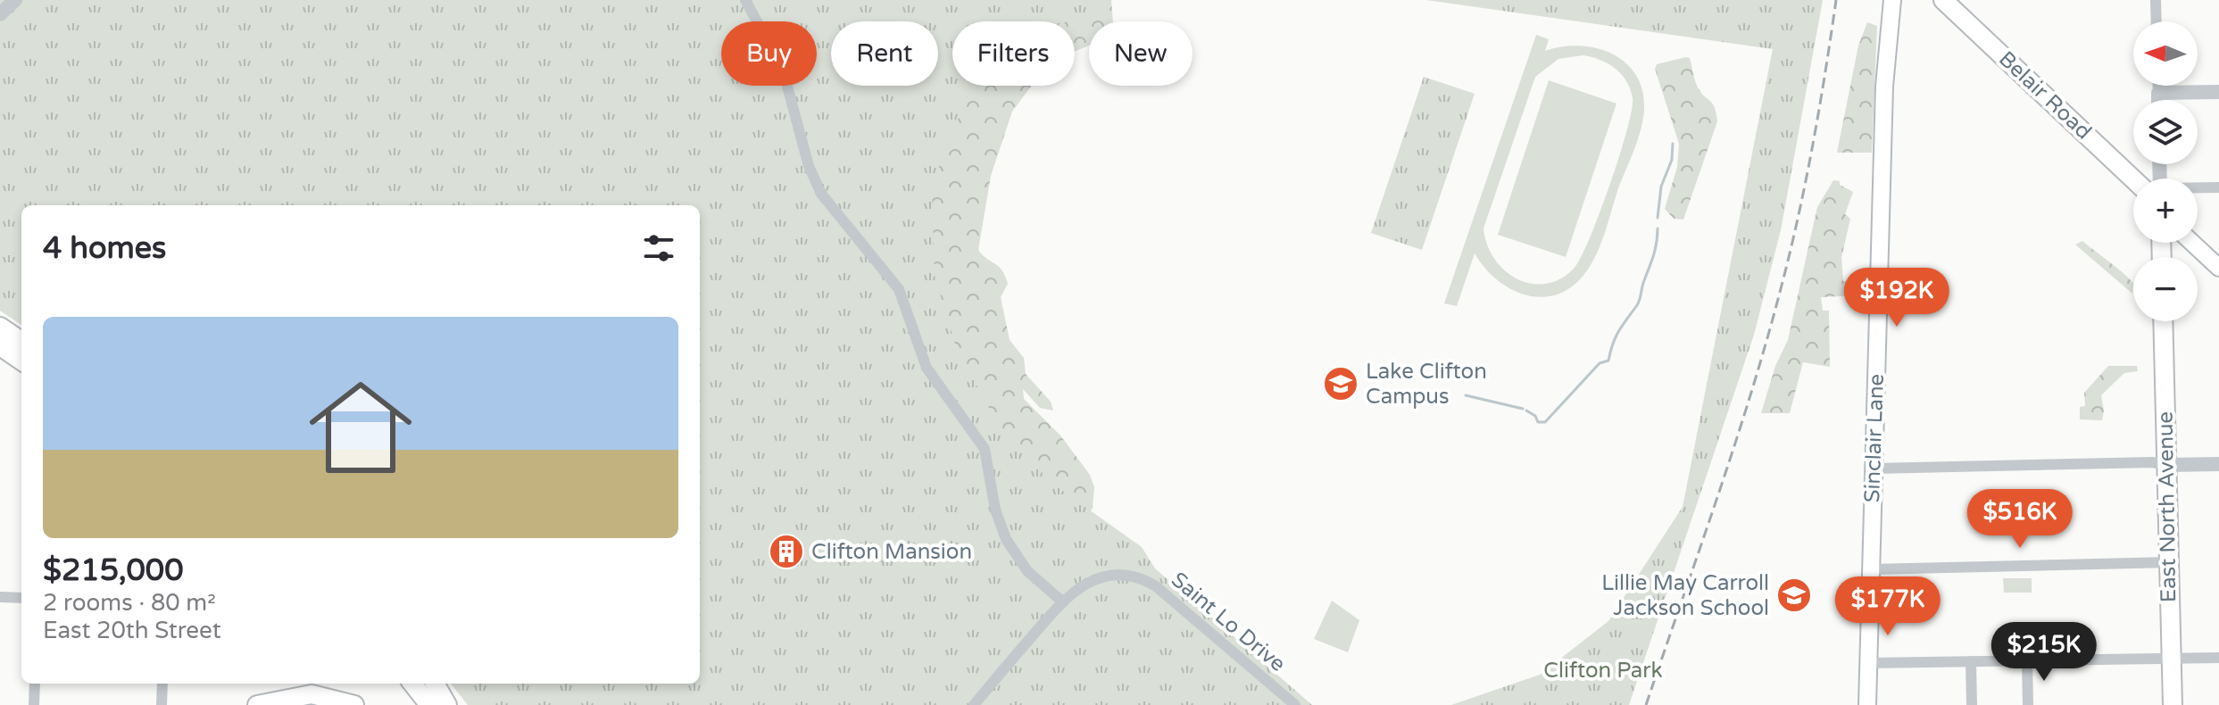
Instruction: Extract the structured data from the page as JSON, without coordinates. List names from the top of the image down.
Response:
{
  "streets": {
    "main road": ["Belair Road", "Sinclair Lane", "East North Avenue"],
    "street": ["Saint Lo Drive"]
  },
  "parks": ["Clifton Park"],
  "places": {
    "school or university": ["Lake Clifton Campus", "Lillie May Carroll Jackson School"],
    "building": ["Clifton Mansion"]
  },
  "north": "left",
  "page": {
    "map_buttons": ["+", "−"],
    "chip": [
      "Buy",
      "Rent",
      "Filters",
      "New"
    ],
    "heading": "4 homes",
    "price": [
      "$192K",
      "$516K",
      "$177K",
      "$215K"
    ],
    "list": [
      {
        "name": "$215,000",
        "note": "2 rooms · 80 m² · East 20th Street"
      }
    ]
  }
}
